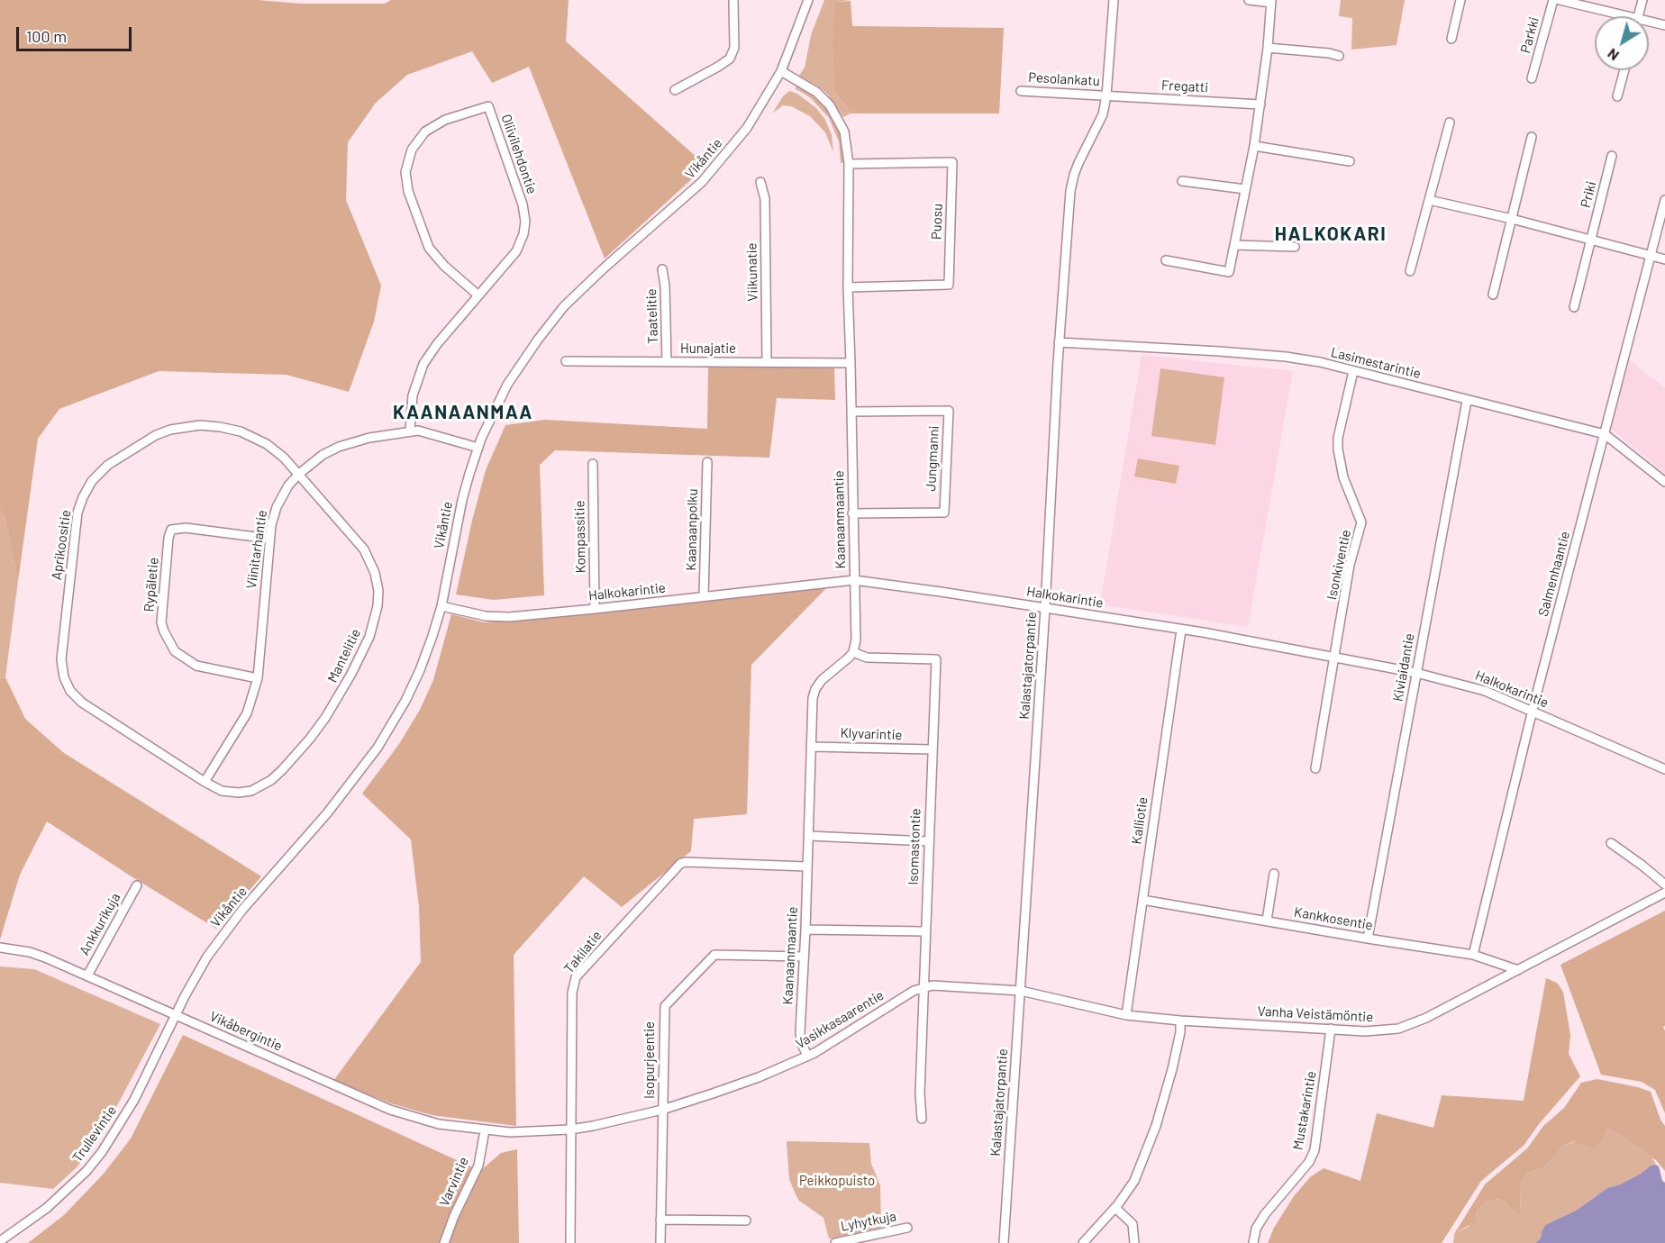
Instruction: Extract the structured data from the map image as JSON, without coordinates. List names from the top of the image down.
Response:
{
  "streets": {
    "street": [
      "Parkki",
      "Pesolankatu",
      "Fregatti",
      "Oliivilehdontie",
      "Vikåntie",
      "Priki",
      "Puosu",
      "Viikunatie",
      "Taatelitie",
      "Hunajatie",
      "Lasimestarintie",
      "Jungmanni",
      "Kaanaanmaantie",
      "Kaanaanpolku",
      "Kompassitie",
      "Aprikoositie",
      "Viinitarhantie",
      "Isonkiventie",
      "Salmenhaantie",
      "Rypäletie",
      "Halkokarintie",
      "Mantelitie",
      "Kalastajatorpantie",
      "Kiviaidantie",
      "Klyvarintie",
      "Kalliotie",
      "Isomastontie",
      "Kankkosentie",
      "Ankkurikuja",
      "Takilatie",
      "Vanha Veistämöntie",
      "Vasikkasaarentie",
      "Vikåbergintie",
      "Isopurjeentie",
      "Mustakarintie",
      "Trullevintie",
      "Varvintie",
      "Lyhytkuja"
    ]
  },
  "crossings": [
    ["Pesolankatu", "Fregatti"],
    ["Pesolankatu", "Kalastajatorpantie"],
    ["Fregatti", "Kalastajatorpantie"],
    ["Oliivilehdontie", "Viinitarhantie"],
    ["Vikåntie", "Kaanaanmaantie"],
    ["Vikåntie", "Viinitarhantie"],
    ["Vikåntie", "Halkokarintie"],
    ["Vikåntie", "Vikåbergintie"],
    ["Vikåntie", "Trullevintie"],
    ["Puosu", "Kaanaanmaantie"],
    ["Viikunatie", "Hunajatie"],
    ["Taatelitie", "Hunajatie"],
    ["Hunajatie", "Kaanaanmaantie"],
    ["Lasimestarintie", "Isonkiventie"],
    ["Lasimestarintie", "Salmenhaantie"],
    ["Lasimestarintie", "Kalastajatorpantie"],
    ["Lasimestarintie", "Kiviaidantie"],
    ["Jungmanni", "Kaanaanmaantie"],
    ["Kaanaanmaantie", "Halkokarintie"],
    ["Kaanaanmaantie", "Klyvarintie"],
    ["Kaanaanmaantie", "Isomastontie"],
    ["Kaanaanmaantie", "Takilatie"],
    ["Kaanaanmaantie", "Vasikkasaarentie"],
    ["Kaanaanmaantie", "Isopurjeentie"],
    ["Kaanaanpolku", "Halkokarintie"],
    ["Kompassitie", "Halkokarintie"],
    ["Aprikoositie", "Viinitarhantie"],
    ["Aprikoositie", "Mantelitie"],
    ["Viinitarhantie", "Rypäletie"],
    ["Viinitarhantie", "Mantelitie"],
    ["Isonkiventie", "Halkokarintie"],
    ["Salmenhaantie", "Halkokarintie"],
    ["Salmenhaantie", "Kankkosentie"],
    ["Halkokarintie", "Kalastajatorpantie"],
    ["Halkokarintie", "Kiviaidantie"],
    ["Halkokarintie", "Kalliotie"],
    ["Kalastajatorpantie", "Vasikkasaarentie"],
    ["Kiviaidantie", "Kankkosentie"],
    ["Klyvarintie", "Isomastontie"],
    ["Kalliotie", "Kankkosentie"],
    ["Kalliotie", "Vasikkasaarentie"],
    ["Isomastontie", "Vasikkasaarentie"],
    ["Kankkosentie", "Vanha Veistämöntie"],
    ["Ankkurikuja", "Vikåbergintie"],
    ["Takilatie", "Vasikkasaarentie"],
    ["Vanha Veistämöntie", "Vasikkasaarentie"],
    ["Vanha Veistämöntie", "Mustakarintie"],
    ["Vasikkasaarentie", "Vikåbergintie"],
    ["Vasikkasaarentie", "Isopurjeentie"],
    ["Vasikkasaarentie", "Varvintie"],
    ["Vikåbergintie", "Trullevintie"],
    ["Vikåbergintie", "Varvintie"]
  ],
  "districts": ["HALKOKARI", "KAANAANMAA"],
  "parks": ["Peikkopuisto"],
  "scale_bar": "100 m",
  "north": "bottom left"
}
